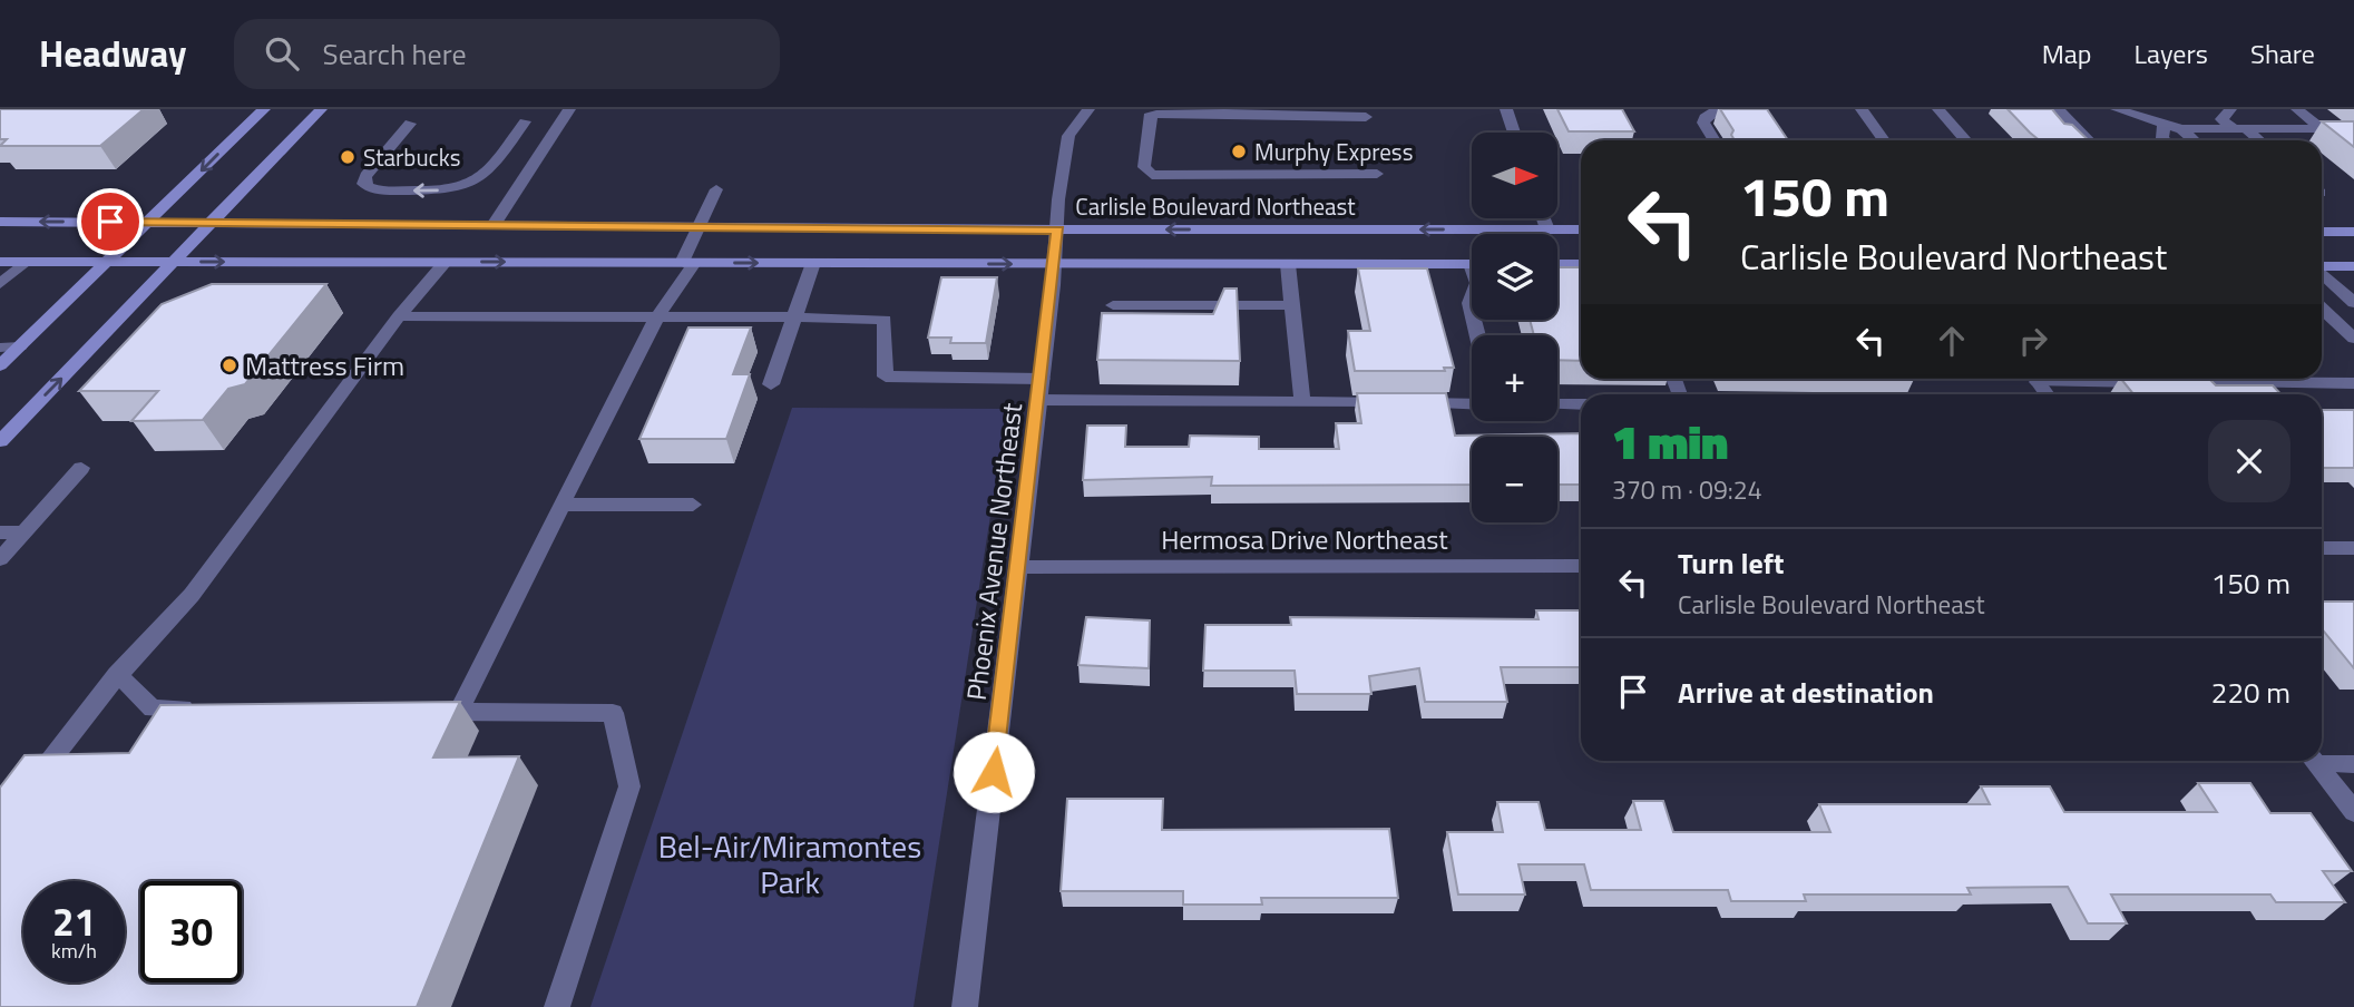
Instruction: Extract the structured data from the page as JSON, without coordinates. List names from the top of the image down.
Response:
{
  "streets": {
    "main road": ["Carlisle Boulevard Northeast"],
    "street": ["Hermosa Drive Northeast", "Phoenix Avenue Northeast"]
  },
  "crossings": [
    ["Carlisle Boulevard Northeast", "Phoenix Avenue Northeast"],
    ["Hermosa Drive Northeast", "Phoenix Avenue Northeast"]
  ],
  "parks": ["Bel-Air/Miramontes Park"],
  "places": ["Murphy Express", "Starbucks", "Mattress Firm"],
  "north": "right",
  "page": {
    "header": "Headway",
    "search": "Search here",
    "nav": ["Map", "Layers", "Share"],
    "map_buttons": ["+", "−"],
    "turn": ["150 m", "Carlisle Boulevard Northeast"],
    "heading": ["1 min", "370 m · 09:24"],
    "list": [
      {
        "name": "Turn left",
        "note": "Carlisle Boulevard Northeast",
        "value": "150 m"
      },
      {
        "name": "Arrive at destination",
        "value": "220 m"
      }
    ],
    "speed": "21 km/h",
    "limit": "30"
  }
}
